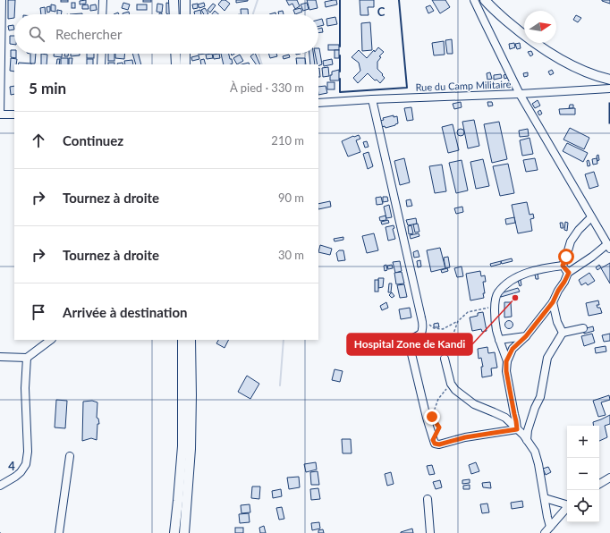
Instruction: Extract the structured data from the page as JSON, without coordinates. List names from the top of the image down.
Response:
{
  "streets": {
    "street": ["Rue du Camp Militaire"]
  },
  "places": ["Hospital Zone de Kandi"],
  "north": "right",
  "page": {
    "search": "Rechercher",
    "heading": ["5 min", "À pied · 330 m"],
    "list": [
      ["Continuez", "210 m"],
      ["Tournez à droite", "90 m"],
      ["Tournez à droite", "30 m"],
      "Arrivée à destination"
    ],
    "map_buttons": ["+", "−"]
  },
  "grid": {
    "columns": ["C"],
    "rows": ["4"]
  }
}
